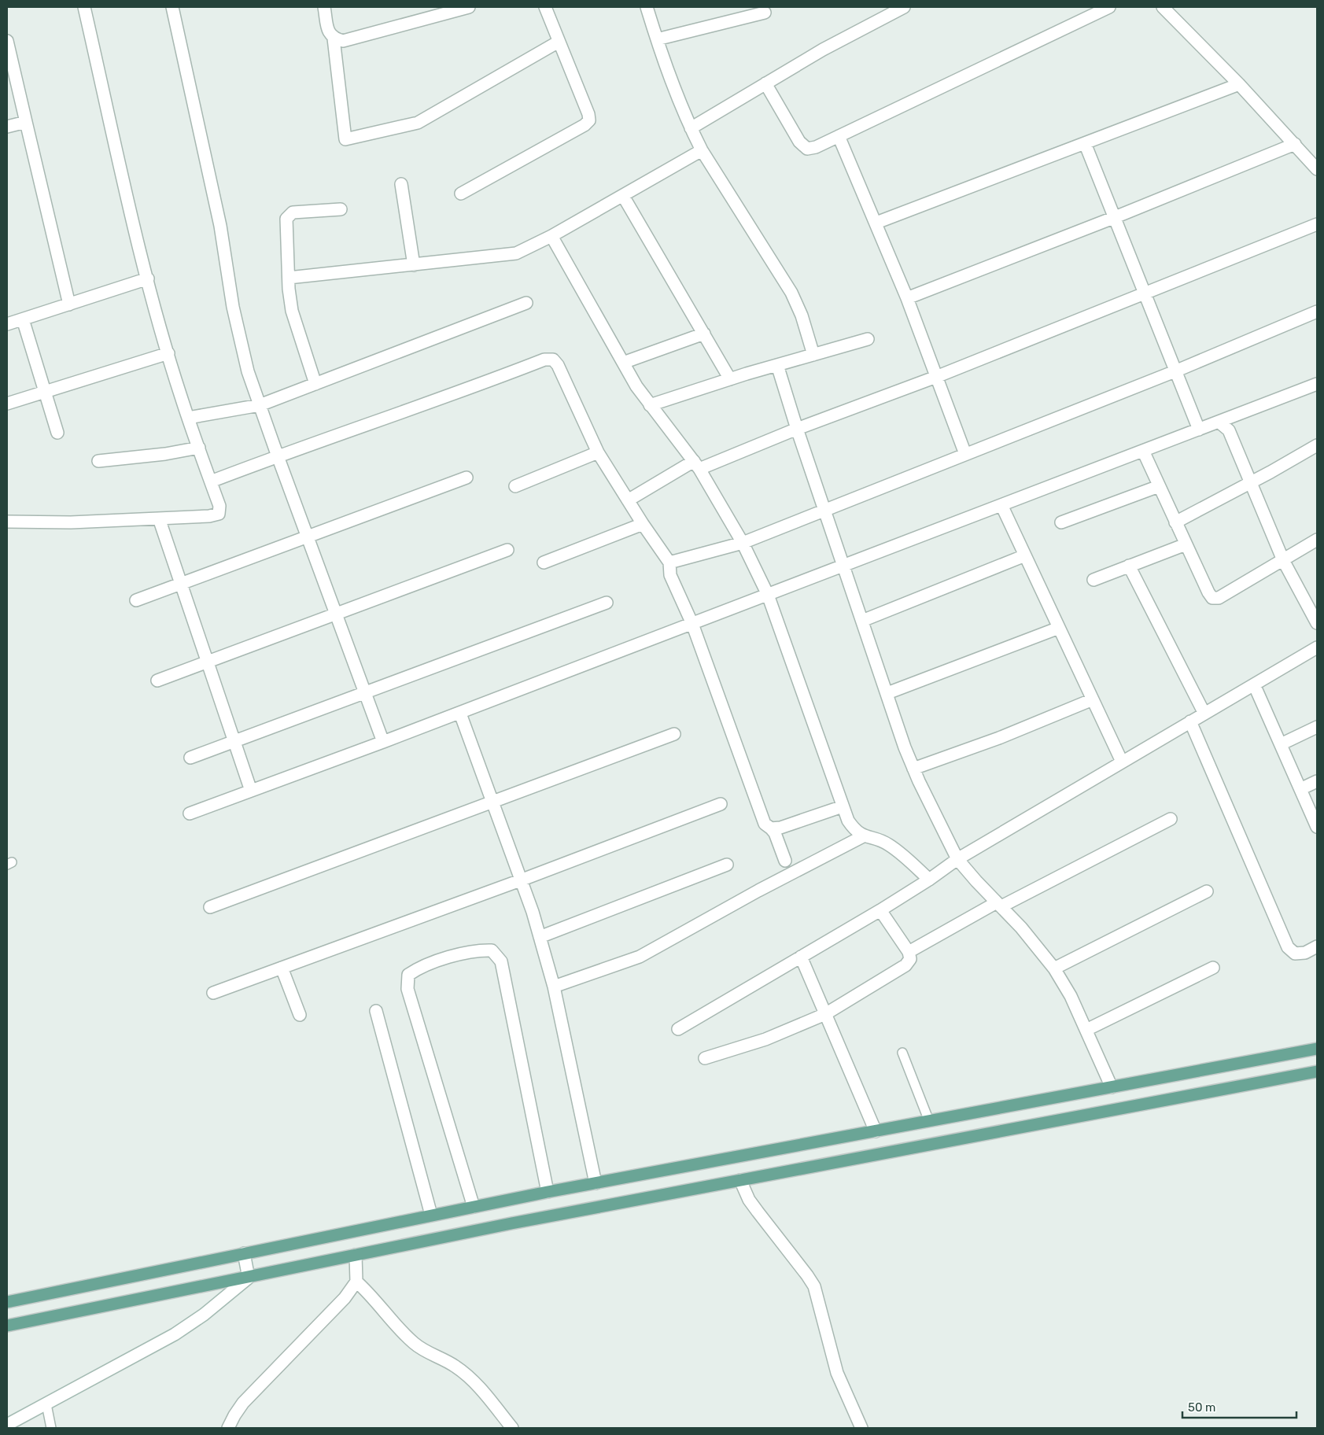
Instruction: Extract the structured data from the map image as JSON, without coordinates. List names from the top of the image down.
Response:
{
  "scale_bar": "50 m"
}
